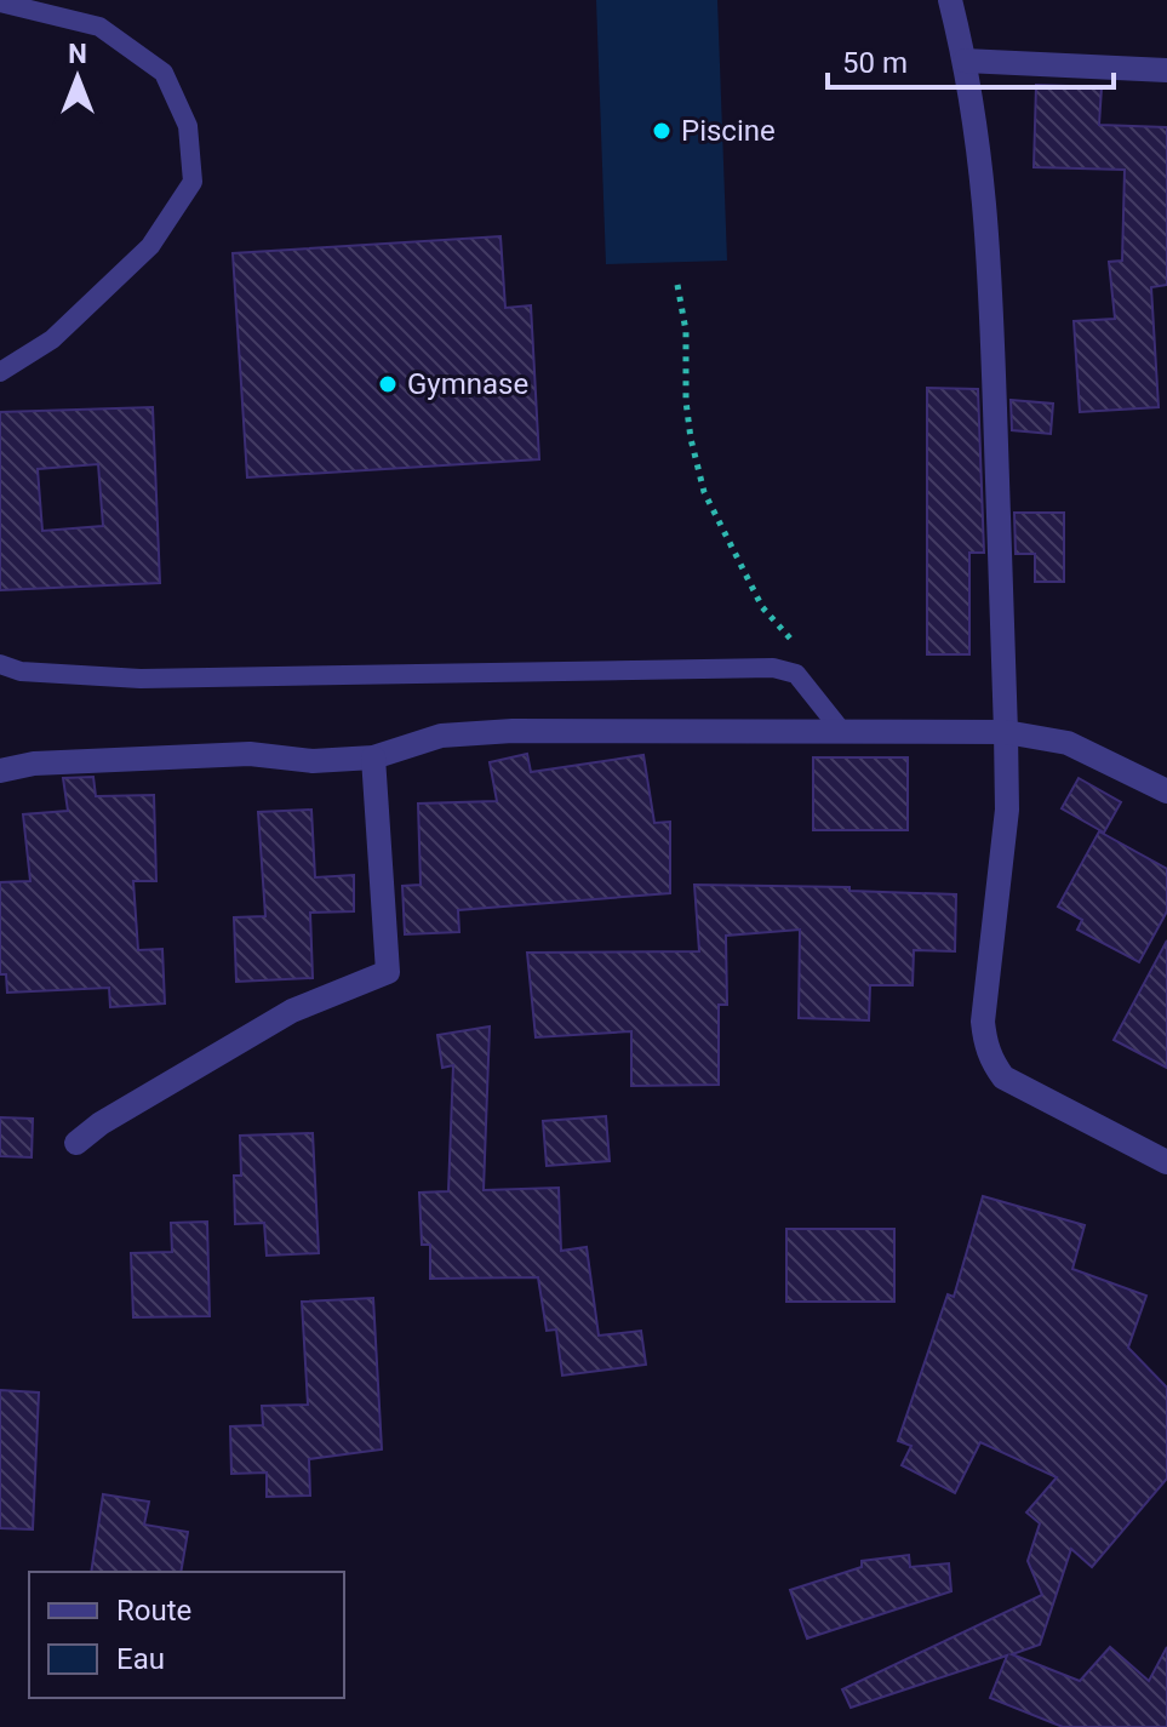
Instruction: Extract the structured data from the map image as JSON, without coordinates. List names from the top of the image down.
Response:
{
  "places": ["Piscine", "Gymnase"],
  "legend": ["Route", "Eau"],
  "scale_bar": "50 m",
  "north": "top"
}
